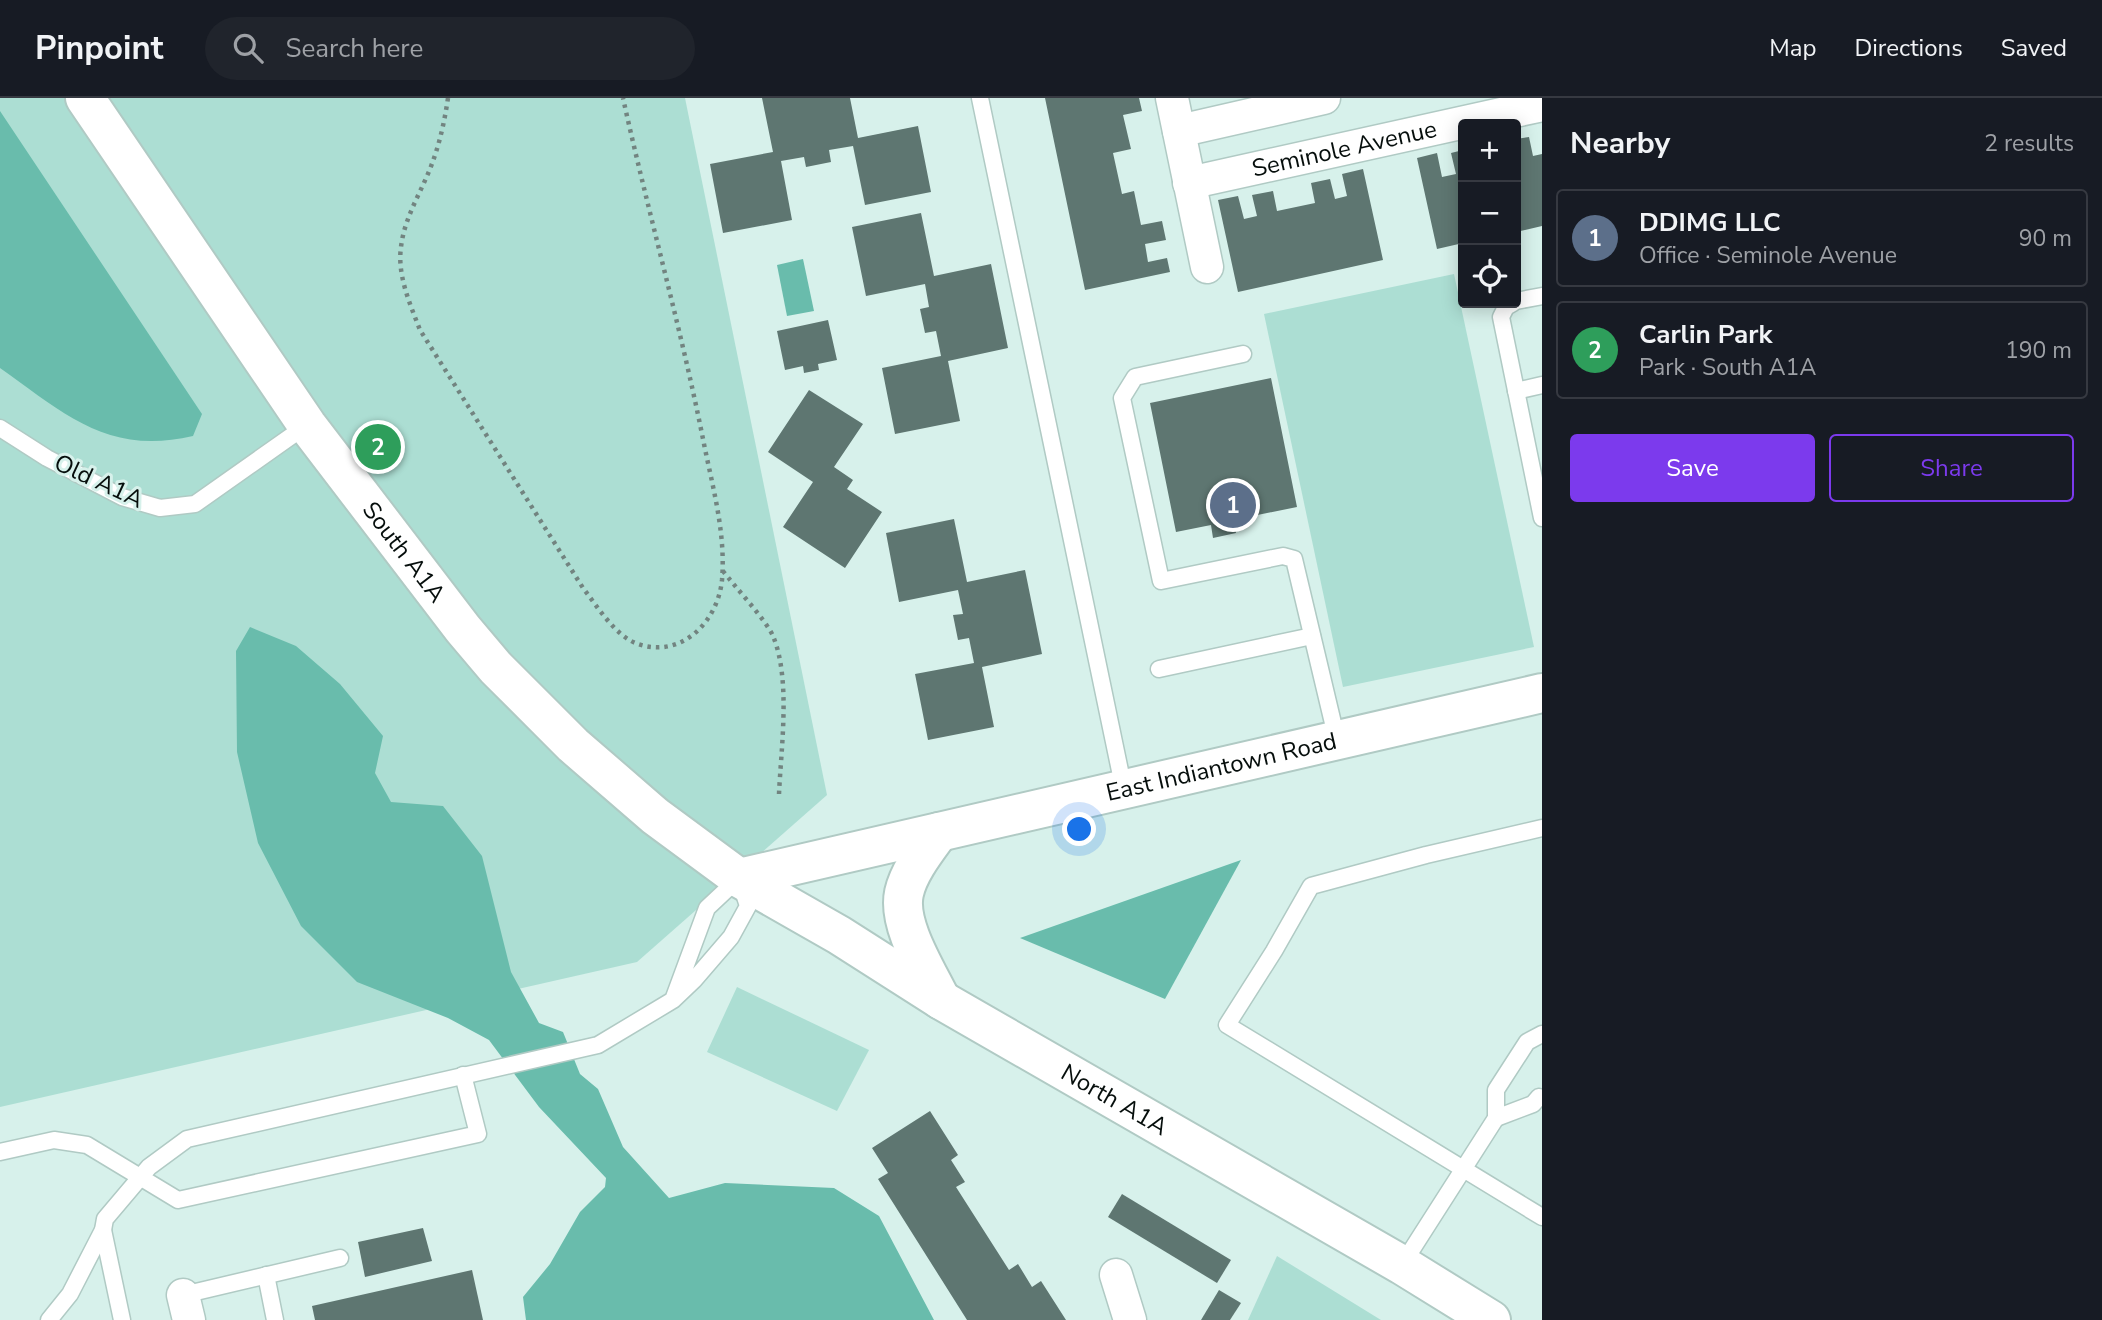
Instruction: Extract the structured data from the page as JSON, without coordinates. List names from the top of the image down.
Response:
{
  "streets": {
    "street": [
      "Seminole Avenue",
      "South A1A",
      "East Indiantown Road",
      "North A1A"
    ],
    "lane": ["Old A1A"]
  },
  "crossings": [
    ["Old A1A", "South A1A"],
    ["South A1A", "East Indiantown Road"],
    ["South A1A", "North A1A"],
    ["East Indiantown Road", "North A1A"]
  ],
  "page": {
    "header": "Pinpoint",
    "search": "Search here",
    "nav": ["Map", "Directions", "Saved"],
    "heading": ["Nearby", "2 results"],
    "map_buttons": ["+", "−"],
    "list": [
      {
        "mark": "1",
        "name": "DDIMG LLC",
        "note": "Office · Seminole Avenue",
        "value": "90 m"
      },
      {
        "mark": "2",
        "name": "Carlin Park",
        "note": "Park · South A1A",
        "value": "190 m"
      }
    ],
    "buttons": ["Save", "Share"],
    "pins": ["2", "1"]
  }
}
